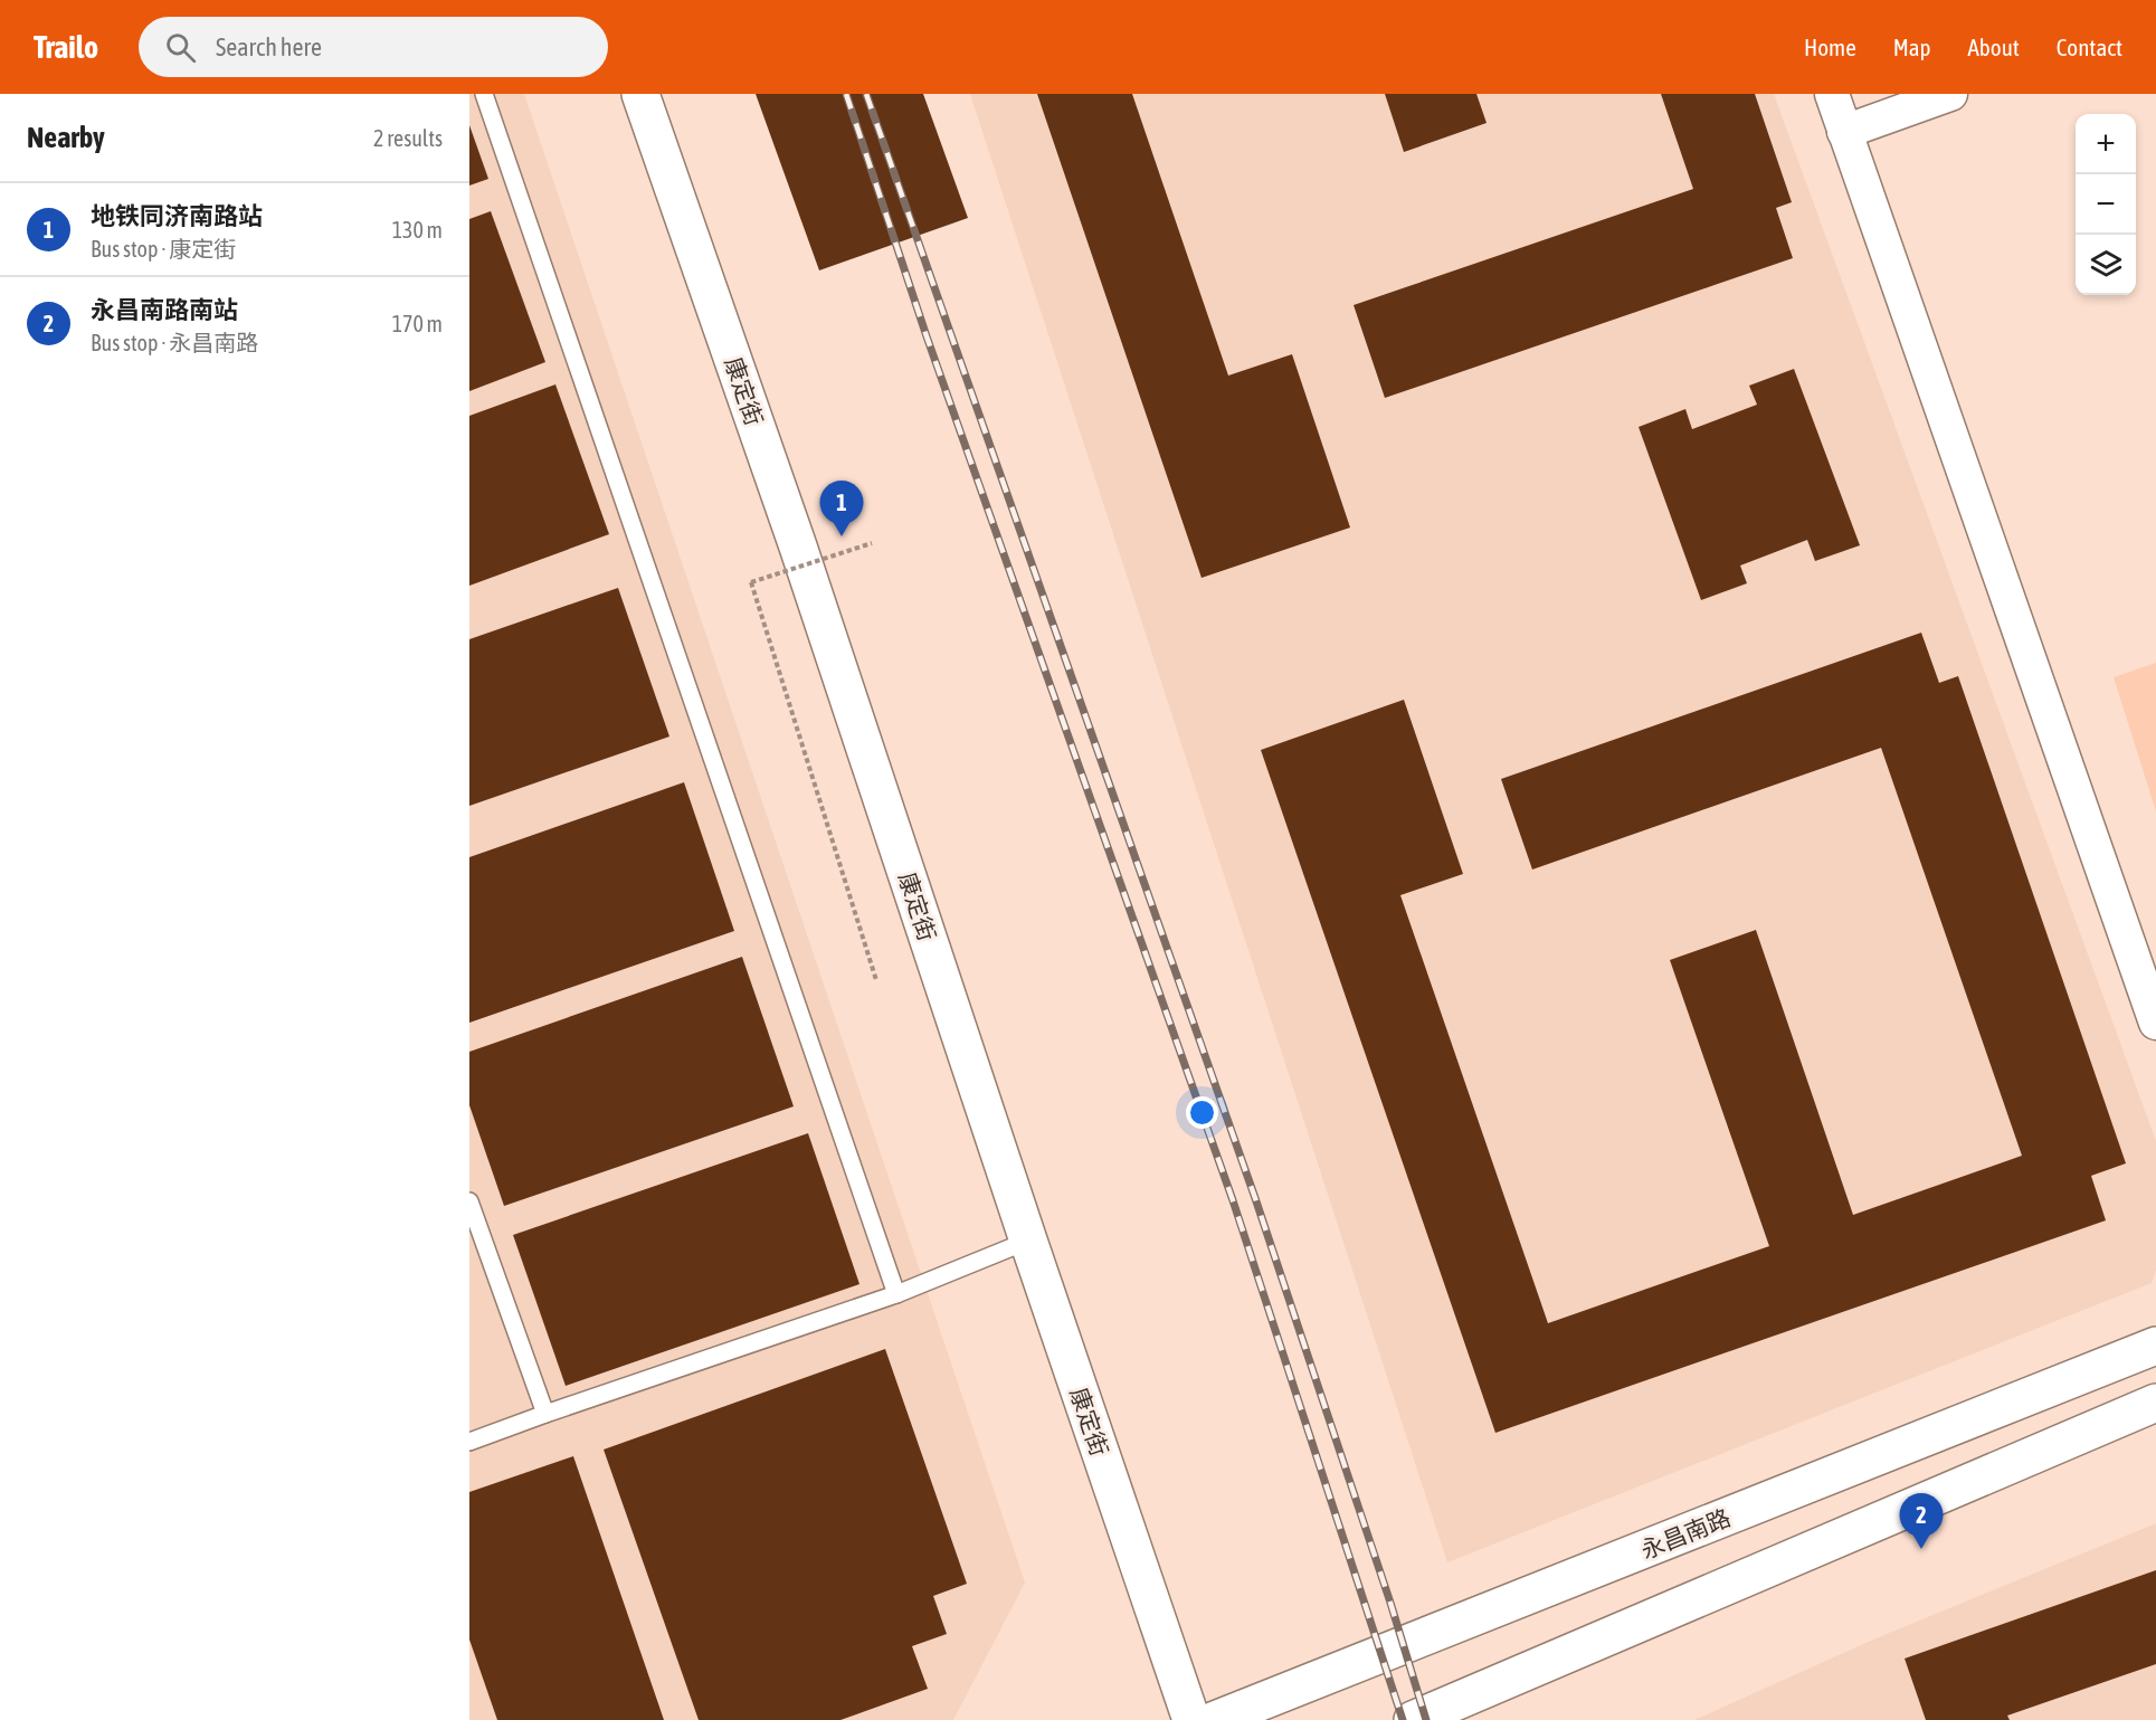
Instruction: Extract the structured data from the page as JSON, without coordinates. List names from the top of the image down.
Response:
{
  "streets": {
    "street": ["康定街", "永昌南路"]
  },
  "page": {
    "header": "Trailo",
    "search": "Search here",
    "nav": [
      "Home",
      "Map",
      "About",
      "Contact"
    ],
    "heading": ["Nearby", "2 results"],
    "map_buttons": ["+", "−"],
    "list": [
      {
        "mark": "1",
        "name": "地铁同济南路站",
        "note": "Bus stop · 康定街",
        "value": "130 m"
      },
      {
        "mark": "2",
        "name": "永昌南路南站",
        "note": "Bus stop · 永昌南路",
        "value": "170 m"
      }
    ],
    "pins": ["1", "2"]
  }
}
